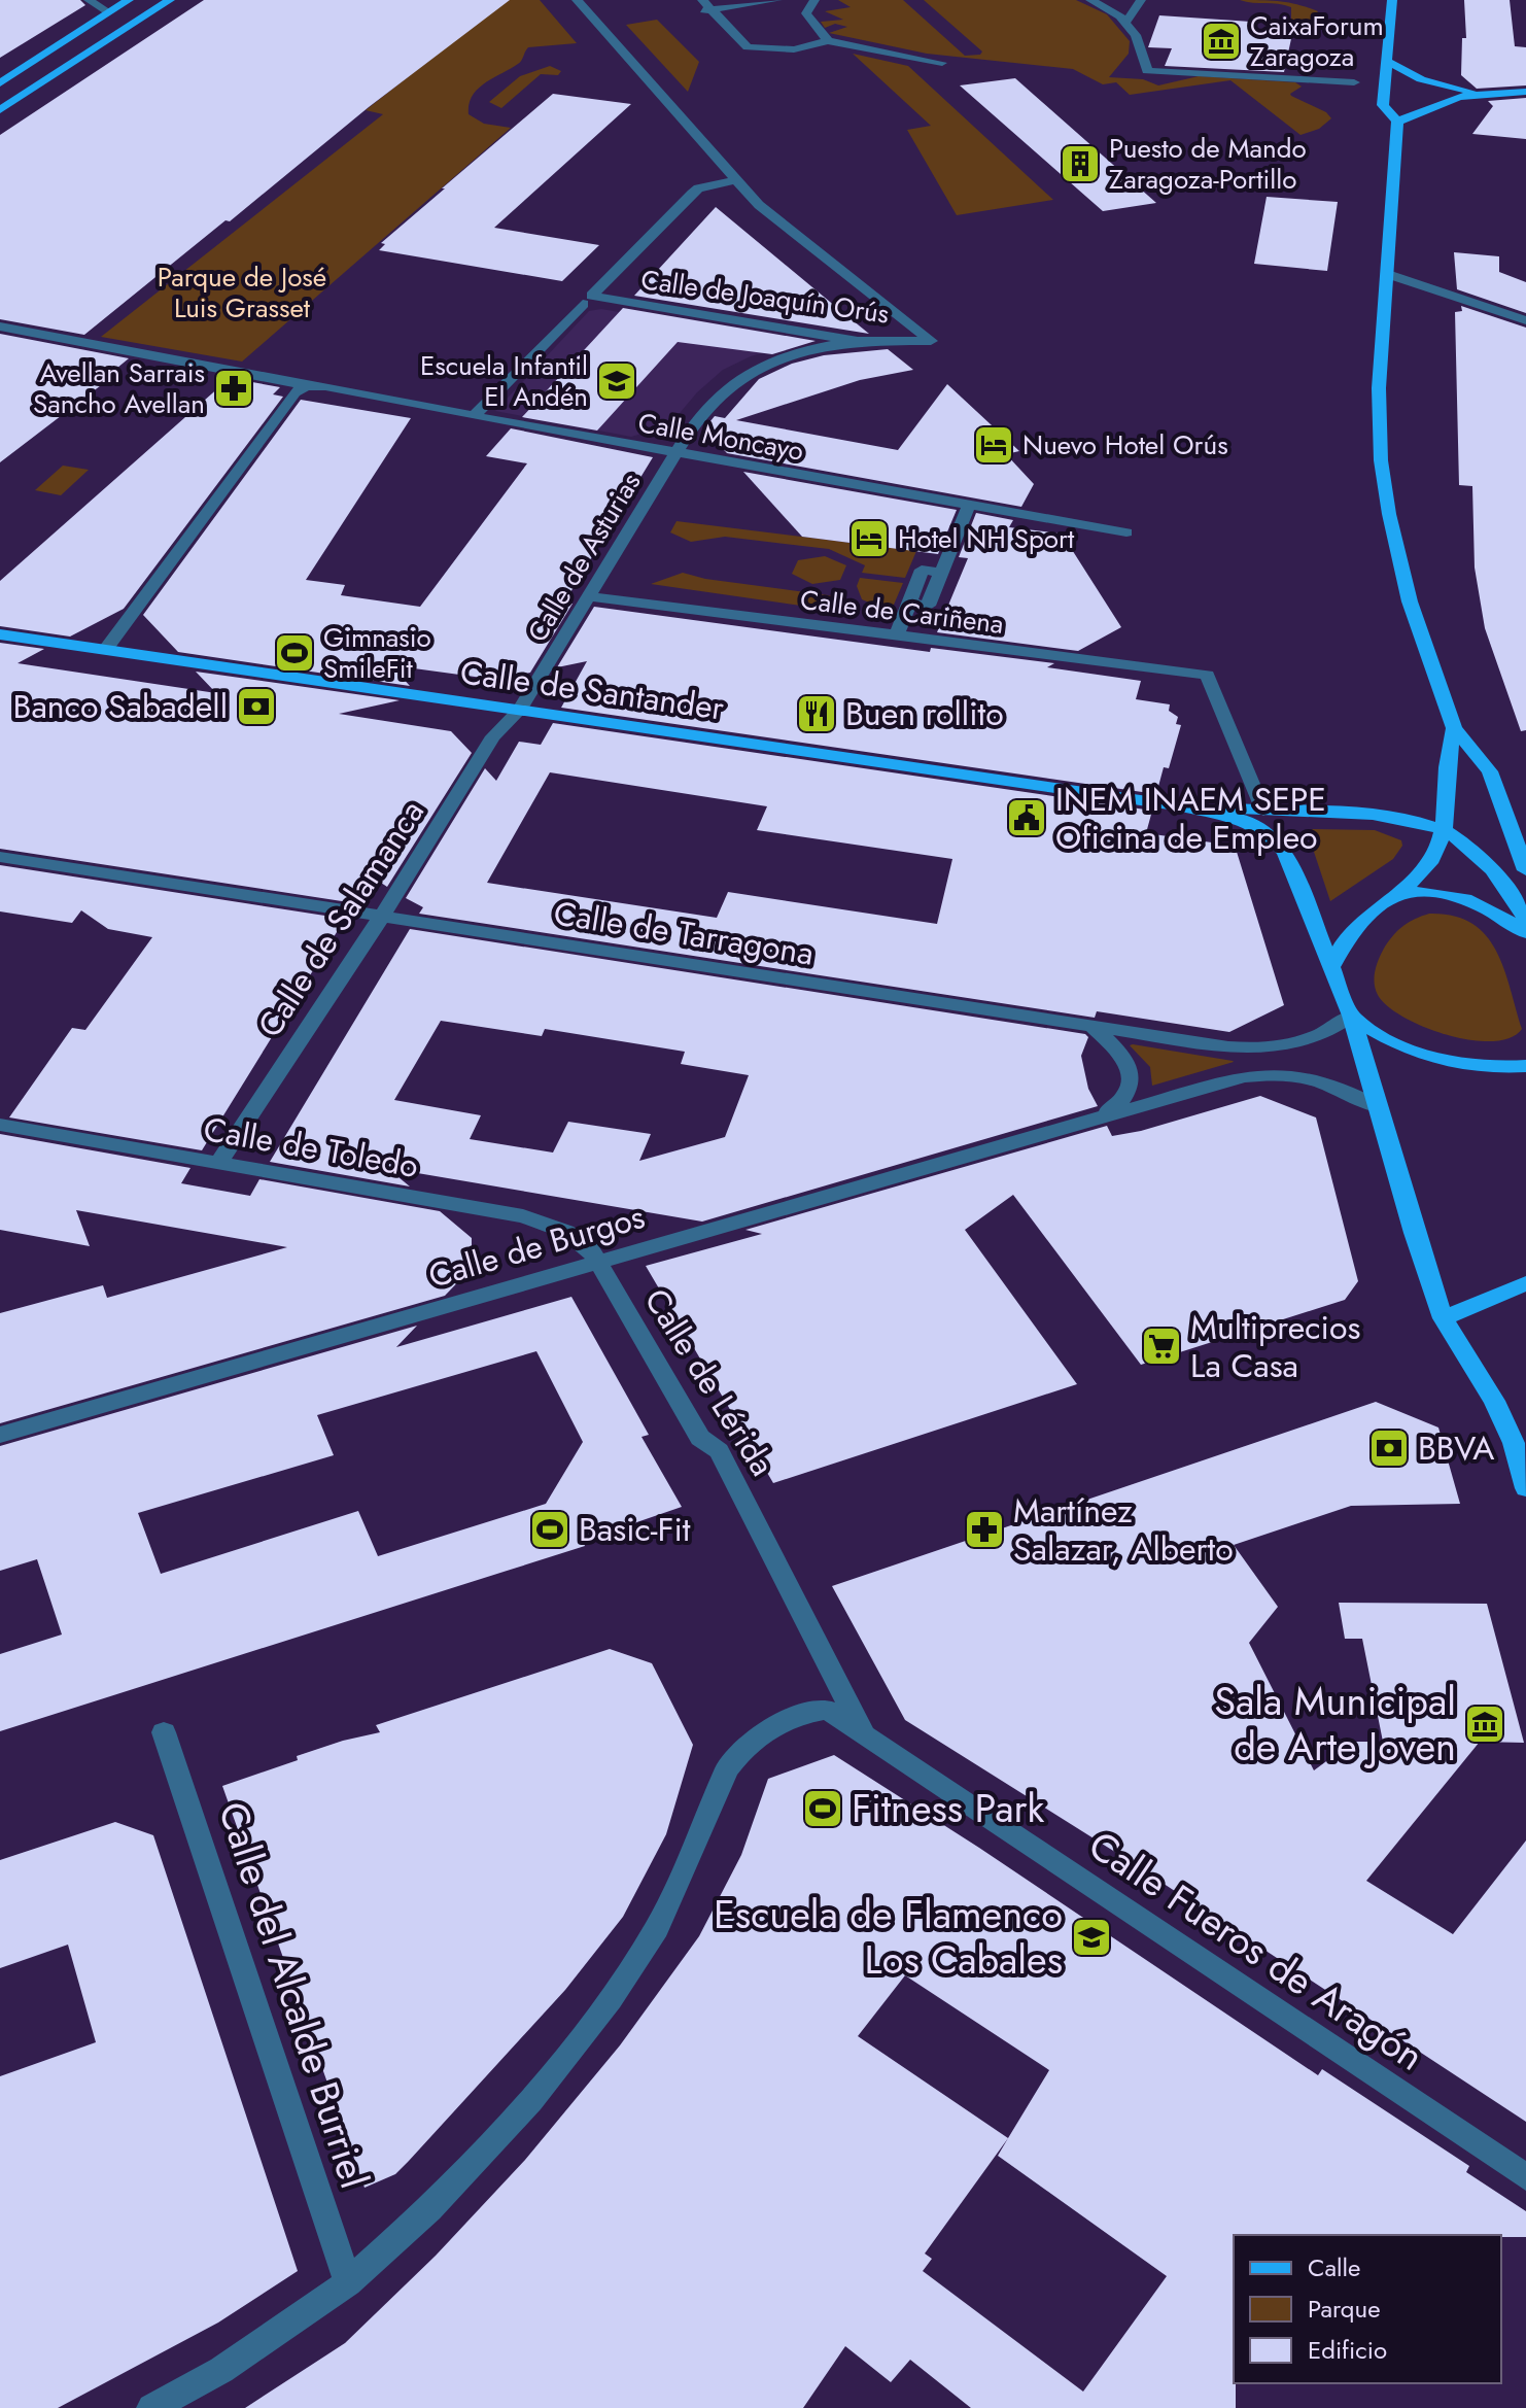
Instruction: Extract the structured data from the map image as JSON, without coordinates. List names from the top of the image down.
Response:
{
  "streets": {
    "main road": ["Calle de Santander"],
    "street": [
      "Calle de Joaquín Orús",
      "Calle Moncayo",
      "Calle de Asturias",
      "Calle de Cariñena",
      "Calle de Salamanca",
      "Calle de Tarragona",
      "Calle de Toledo",
      "Calle de Burgos",
      "Calle de Lérida",
      "Calle Fueros de Aragón",
      "Calle del Alcalde Burriel"
    ]
  },
  "crossings": [
    ["Calle de Joaquín Orús", "Calle de Asturias"],
    ["Calle Moncayo", "Calle de Asturias"],
    ["Calle de Asturias", "Calle de Cariñena"],
    ["Calle de Asturias", "Calle de Santander"],
    ["Calle de Asturias", "Calle de Salamanca"],
    ["Calle de Cariñena", "Calle de Santander"],
    ["Calle de Santander", "Calle de Salamanca"],
    ["Calle de Santander", "Calle de Tarragona"],
    ["Calle de Santander", "Calle de Burgos"],
    ["Calle de Salamanca", "Calle de Tarragona"],
    ["Calle de Salamanca", "Calle de Toledo"],
    ["Calle de Tarragona", "Calle de Burgos"],
    ["Calle de Toledo", "Calle de Burgos"],
    ["Calle de Toledo", "Calle de Lérida"],
    ["Calle de Burgos", "Calle de Lérida"],
    ["Calle de Lérida", "Calle Fueros de Aragón"],
    ["Calle Fueros de Aragón", "Calle del Alcalde Burriel"]
  ],
  "parks": ["Parque de José Luis Grasset"],
  "places": {
    "museum": ["CaixaForum Zaragoza", "Sala Municipal de Arte Joven"],
    "building": ["Puesto de Mando Zaragoza-Portillo"],
    "school or university": ["Escuela Infantil El Andén", "Escuela de Flamenco Los Cabales"],
    "pharmacy": ["Avellan Sarrais Sancho Avellan", "Martínez Salazar, Alberto"],
    "hotel": ["Nuevo Hotel Orús", "Hotel NH Sport"],
    "sports": ["Gimnasio SmileFit", "Basic-Fit", "Fitness Park"],
    "bank": ["Banco Sabadell", "BBVA"],
    "restaurant": ["Buen rollito"],
    "public building": ["INEM INAEM SEPE Oficina de Empleo"],
    "supermarket": ["Multiprecios La Casa"]
  },
  "legend": ["Calle", "Parque", "Edificio"]
}
